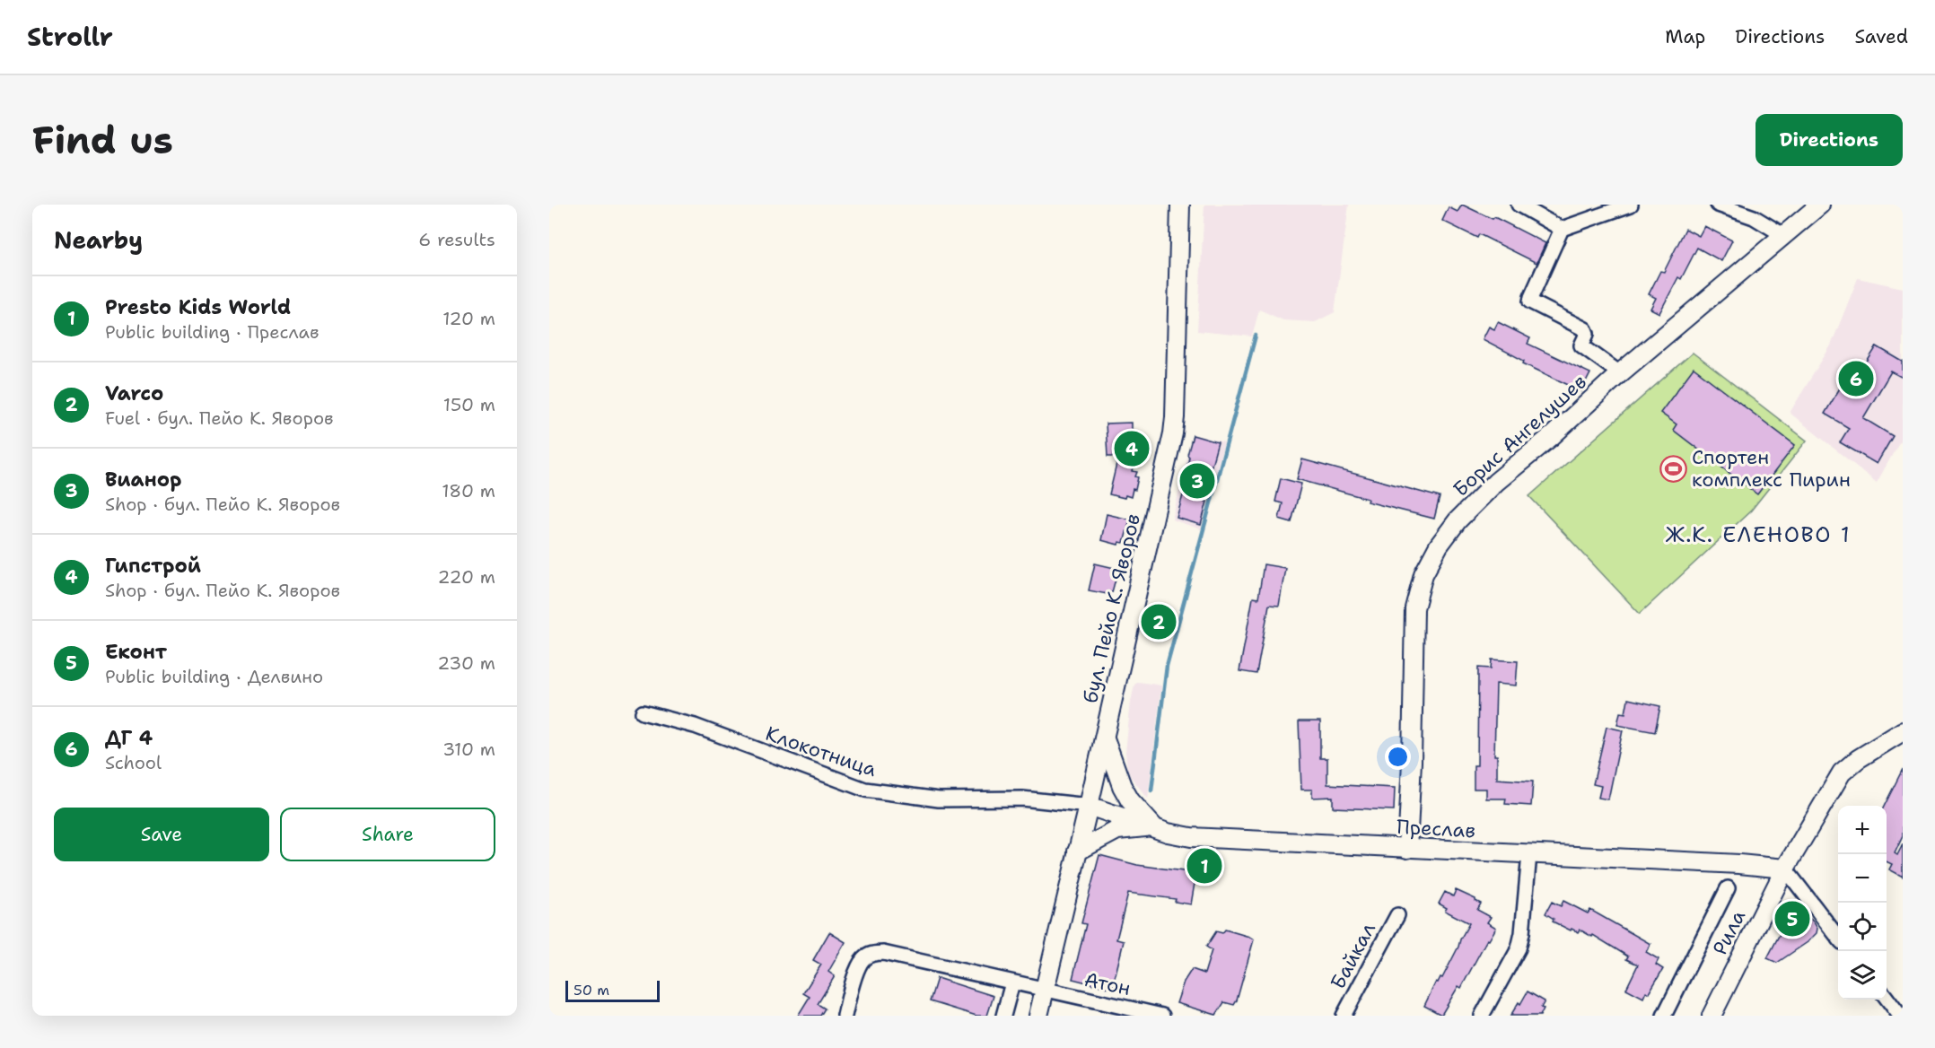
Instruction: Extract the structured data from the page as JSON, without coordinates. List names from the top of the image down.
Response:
{
  "streets": {
    "street": [
      "Борис Ангелушев",
      "бул. Пейо К. Яворов",
      "Клокотница",
      "Преслав",
      "Рила",
      "Байкал",
      "Атон"
    ]
  },
  "crossings": [
    ["Борис Ангелушев", "Преслав"],
    ["бул. Пейо К. Яворов", "Клокотница"],
    ["бул. Пейо К. Яворов", "Преслав"],
    ["бул. Пейо К. Яворов", "Атон"],
    ["Клокотница", "Преслав"],
    ["Преслав", "Рила"]
  ],
  "districts": ["Ж.К. ЕЛЕНОВО 1"],
  "places": {
    "sports": ["Спортен комплекс Пирин"]
  },
  "scale_bar": "50 m",
  "page": {
    "header": "Strollr",
    "nav": ["Map", "Directions", "Saved"],
    "buttons": [
      "Directions",
      ["Save", "Share"]
    ],
    "title": "Find us",
    "heading": ["Nearby", "6 results"],
    "list": [
      {
        "mark": "1",
        "name": "Presto Kids World",
        "note": "Public building · Преслав",
        "value": "120 m"
      },
      {
        "mark": "2",
        "name": "Varco",
        "note": "Fuel · бул. Пейо К. Яворов",
        "value": "150 m"
      },
      {
        "mark": "3",
        "name": "Вианор",
        "note": "Shop · бул. Пейо К. Яворов",
        "value": "180 m"
      },
      {
        "mark": "4",
        "name": "Гипстрой",
        "note": "Shop · бул. Пейо К. Яворов",
        "value": "220 m"
      },
      {
        "mark": "5",
        "name": "Еконт",
        "note": "Public building · Делвино",
        "value": "230 m"
      },
      {
        "mark": "6",
        "name": "ДГ 4",
        "note": "School",
        "value": "310 m"
      }
    ],
    "pins": [
      "6",
      "4",
      "3",
      "2",
      "1",
      "5"
    ],
    "map_buttons": ["+", "−"],
    "scale": "50 m"
  }
}
